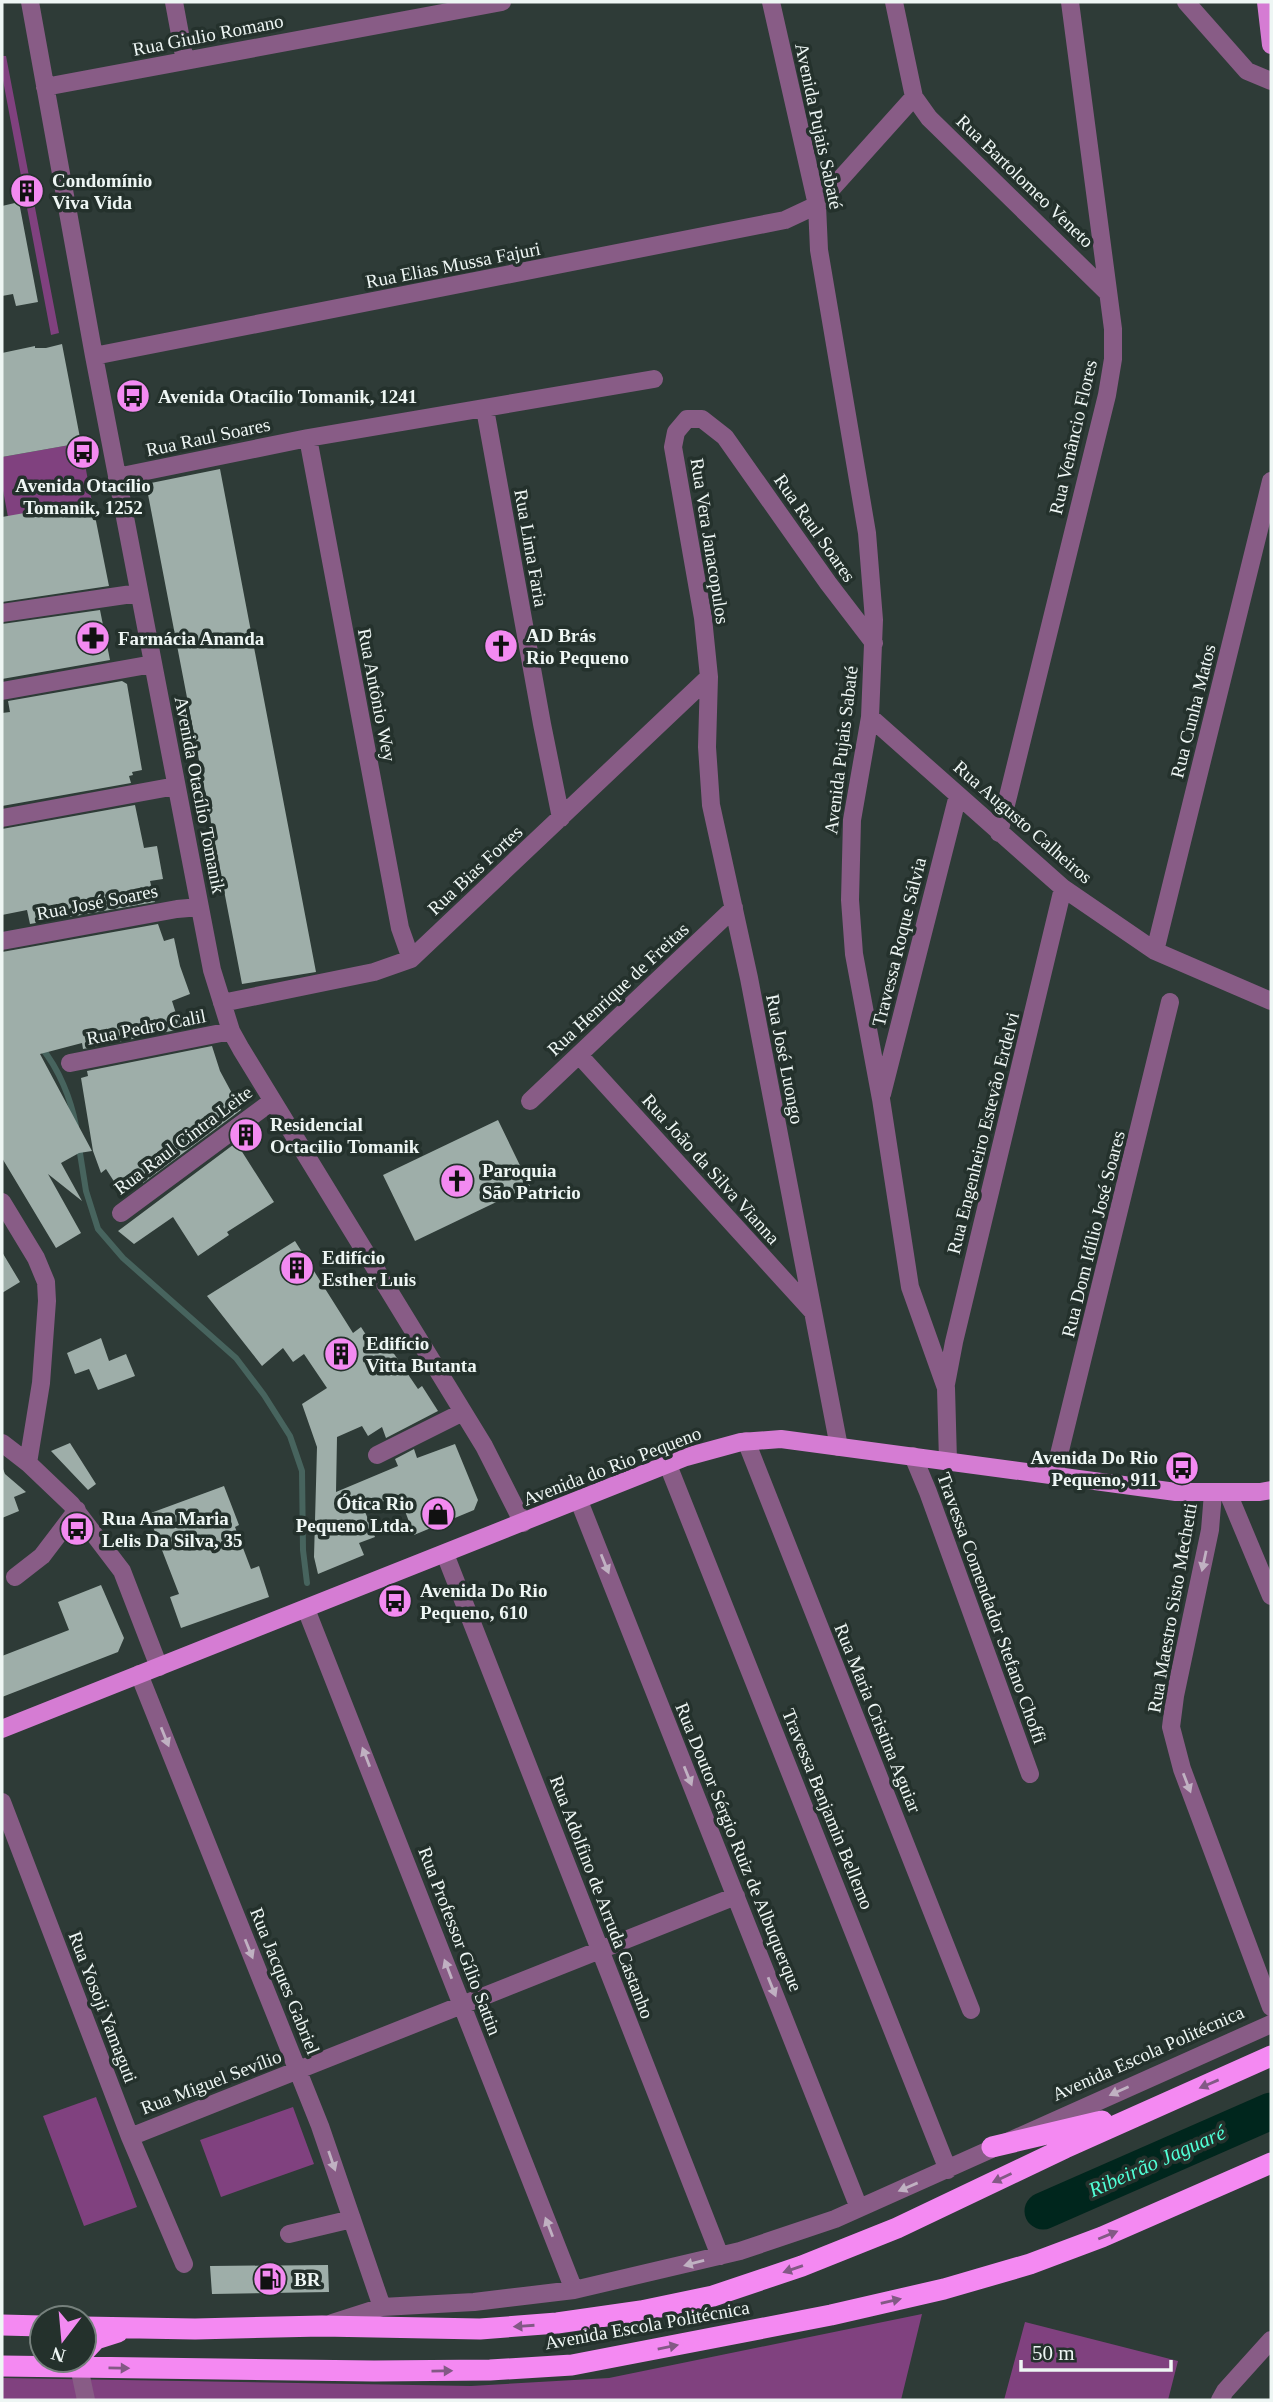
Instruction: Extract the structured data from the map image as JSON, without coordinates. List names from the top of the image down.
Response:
{
  "streets": {
    "highway": ["Avenida Escola Politécnica"],
    "main road": ["Avenida do Rio Pequeno"],
    "street": [
      "Rua Giulio Romano",
      "Avenida Pujais Sabaté",
      "Rua Bartolomeo Veneto",
      "Rua Elias Mussa Fajuri",
      "Rua Raul Soares",
      "Rua Venâncio Flores",
      "Rua Vera Janacopulos",
      "Rua Lima Faria",
      "Rua Antônio Wey",
      "Rua Cunha Matos",
      "Avenida Otacílio Tomanik",
      "Rua Augusto Calheiros",
      "Rua Bias Fortes",
      "Rua José Soares",
      "Travessa Roque Sálvia",
      "Rua Henrique de Freitas",
      "Rua Pedro Calil",
      "Rua José Luongo",
      "Rua Engenheiro Estevão Erdelvi",
      "Rua Raul Cintra Leite",
      "Rua João da Silva Vianna",
      "Rua Dom Idílio José Soares",
      "Travessa Comendador Stefano Choffi",
      "Rua Maestro Sisto Mechetti",
      "Rua Maria Cristina Aguiar",
      "Travessa Benjamin Bellemo",
      "Rua Doutor Sérgio Ruiz de Albuquerque",
      "Rua Adolfino de Arruda Castanho",
      "Rua Professor Gílio Sattin",
      "Rua Jacques Gabriel",
      "Rua Yosoji Yamaguti",
      "Rua Miguel Sevílio"
    ]
  },
  "crossings": [
    ["Rua Giulio Romano", "Avenida Otacílio Tomanik"],
    ["Avenida Pujais Sabaté", "Rua Elias Mussa Fajuri"],
    ["Avenida Pujais Sabaté", "Rua Raul Soares"],
    ["Avenida Pujais Sabaté", "Rua Augusto Calheiros"],
    ["Avenida Pujais Sabaté", "Travessa Roque Sálvia"],
    ["Avenida Pujais Sabaté", "Rua Engenheiro Estevão Erdelvi"],
    ["Avenida Pujais Sabaté", "Avenida do Rio Pequeno"],
    ["Rua Bartolomeo Veneto", "Rua Venâncio Flores"],
    ["Rua Elias Mussa Fajuri", "Avenida Otacílio Tomanik"],
    ["Rua Raul Soares", "Rua Vera Janacopulos"],
    ["Rua Raul Soares", "Rua Lima Faria"],
    ["Rua Raul Soares", "Rua Antônio Wey"],
    ["Rua Raul Soares", "Avenida Otacílio Tomanik"],
    ["Rua Venâncio Flores", "Rua Augusto Calheiros"],
    ["Rua Vera Janacopulos", "Rua Bias Fortes"],
    ["Rua Vera Janacopulos", "Rua José Luongo"],
    ["Rua Lima Faria", "Rua Bias Fortes"],
    ["Rua Antônio Wey", "Rua Bias Fortes"],
    ["Rua Cunha Matos", "Rua Augusto Calheiros"],
    ["Avenida Otacílio Tomanik", "Rua Bias Fortes"],
    ["Avenida Otacílio Tomanik", "Rua José Soares"],
    ["Avenida Otacílio Tomanik", "Rua Pedro Calil"],
    ["Avenida Otacílio Tomanik", "Rua Raul Cintra Leite"],
    ["Avenida Otacílio Tomanik", "Avenida do Rio Pequeno"],
    ["Rua Augusto Calheiros", "Travessa Roque Sálvia"],
    ["Rua Augusto Calheiros", "Rua Engenheiro Estevão Erdelvi"],
    ["Rua Bias Fortes", "Rua José Luongo"],
    ["Rua Henrique de Freitas", "Rua José Luongo"],
    ["Rua Henrique de Freitas", "Rua João da Silva Vianna"],
    ["Rua José Luongo", "Rua João da Silva Vianna"],
    ["Rua José Luongo", "Avenida do Rio Pequeno"],
    ["Rua Dom Idílio José Soares", "Avenida do Rio Pequeno"],
    ["Avenida do Rio Pequeno", "Travessa Comendador Stefano Choffi"],
    ["Avenida do Rio Pequeno", "Rua Maestro Sisto Mechetti"],
    ["Avenida do Rio Pequeno", "Rua Maria Cristina Aguiar"],
    ["Avenida do Rio Pequeno", "Travessa Benjamin Bellemo"],
    ["Avenida do Rio Pequeno", "Rua Doutor Sérgio Ruiz de Albuquerque"],
    ["Avenida do Rio Pequeno", "Rua Adolfino de Arruda Castanho"],
    ["Avenida do Rio Pequeno", "Rua Professor Gílio Sattin"],
    ["Avenida do Rio Pequeno", "Rua Jacques Gabriel"],
    ["Travessa Benjamin Bellemo", "Avenida Escola Politécnica"],
    ["Rua Doutor Sérgio Ruiz de Albuquerque", "Avenida Escola Politécnica"],
    ["Rua Doutor Sérgio Ruiz de Albuquerque", "Rua Miguel Sevílio"],
    ["Rua Adolfino de Arruda Castanho", "Avenida Escola Politécnica"],
    ["Rua Adolfino de Arruda Castanho", "Rua Miguel Sevílio"],
    ["Rua Professor Gílio Sattin", "Avenida Escola Politécnica"],
    ["Rua Professor Gílio Sattin", "Rua Miguel Sevílio"],
    ["Rua Jacques Gabriel", "Avenida Escola Politécnica"],
    ["Rua Jacques Gabriel", "Rua Miguel Sevílio"],
    ["Rua Yosoji Yamaguti", "Rua Miguel Sevílio"]
  ],
  "one_way": [
    "Rua Maestro Sisto Mechetti",
    "Rua Doutor Sérgio Ruiz de Albuquerque",
    "Rua Professor Gílio Sattin",
    "Rua Jacques Gabriel"
  ],
  "water": ["Ribeirão Jaguaré"],
  "places": {
    "building": [
      "Condomínio Viva Vida",
      "Residencial Octacilio Tomanik",
      "Edifício Esther Luis",
      "Edifício Vitta Butanta"
    ],
    "bus stop": [
      "Avenida Otacílio Tomanik, 1241",
      "Avenida Otacílio Tomanik, 1252",
      "Avenida Do Rio Pequeno, 911",
      "Rua Ana Maria Lelis Da Silva, 35",
      "Avenida Do Rio Pequeno, 610"
    ],
    "pharmacy": ["Farmácia Ananda"],
    "church": ["AD Brás Rio Pequeno", "Paroquia São Patricio"],
    "shop": ["Ótica Rio Pequeno Ltda."],
    "fuel station": ["BR"]
  },
  "scale_bar": "50 m",
  "north": "bottom"
}
